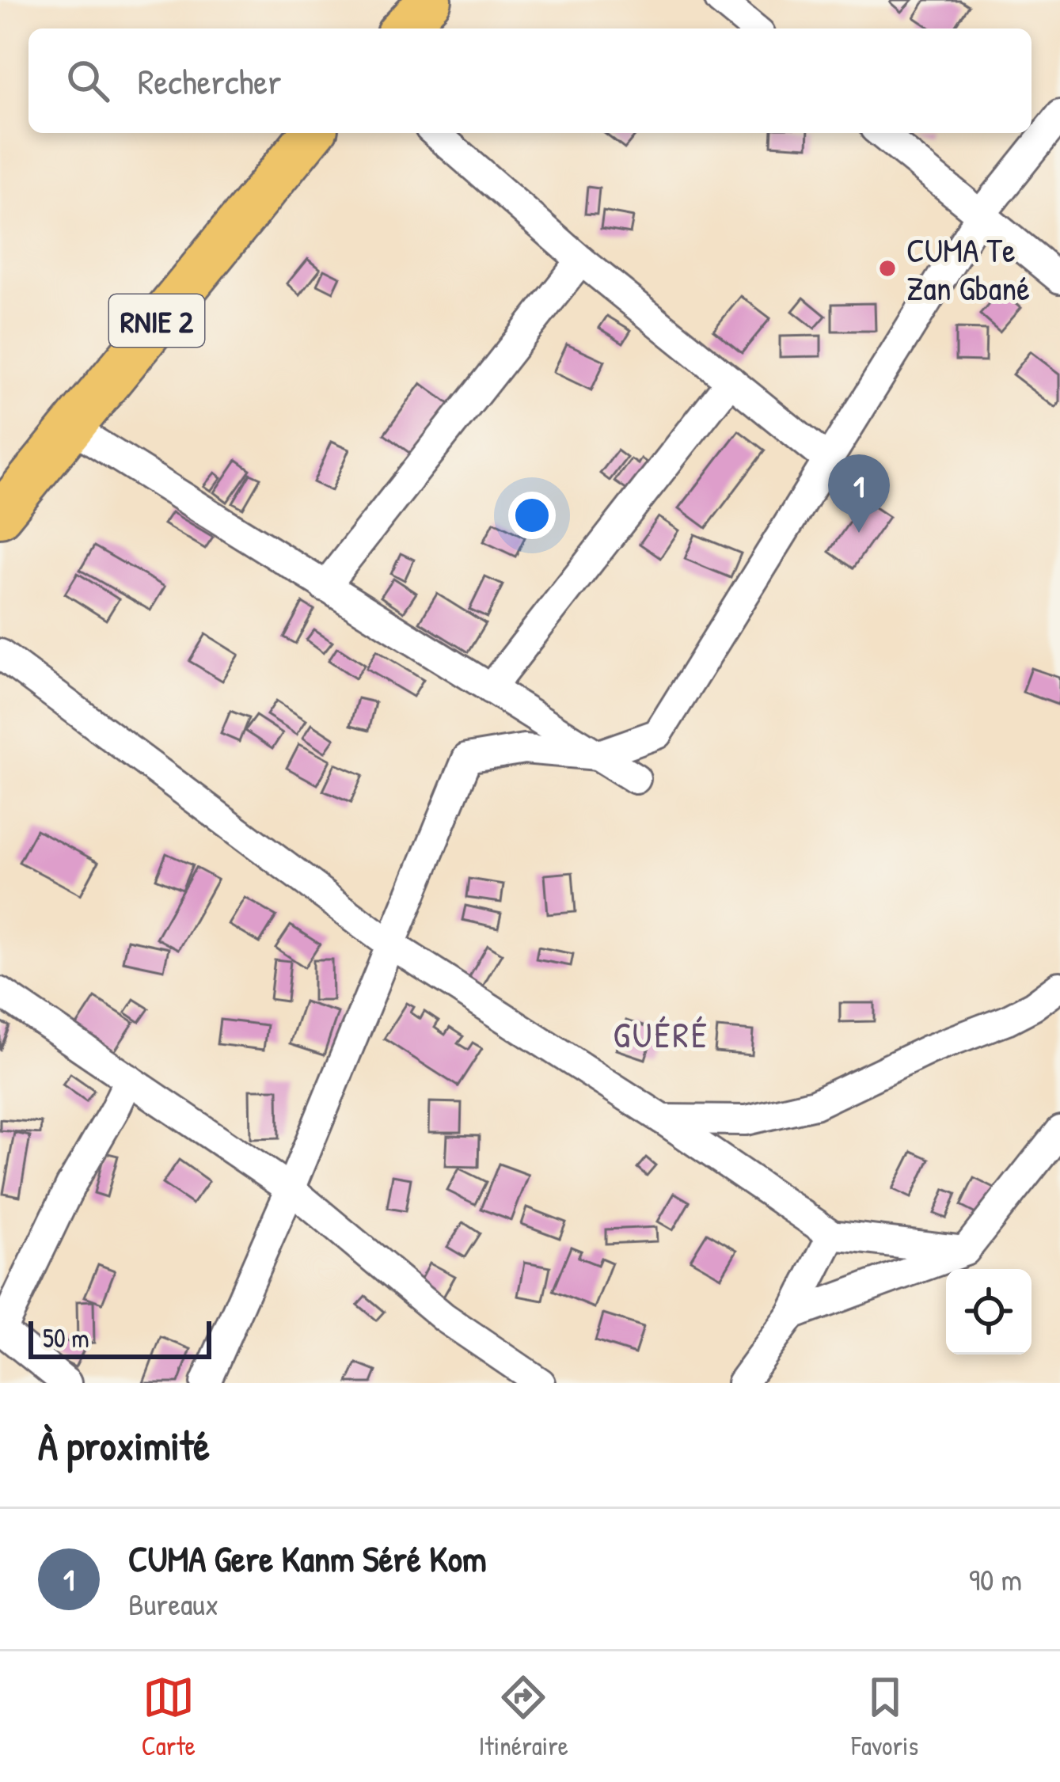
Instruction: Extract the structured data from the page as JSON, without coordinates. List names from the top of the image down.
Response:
{
  "streets": {
    "main road": ["RNIE 2"]
  },
  "districts": ["GUÉRÉ"],
  "places": ["CUMA Te Zan Gbané"],
  "scale_bar": "50 m",
  "page": {
    "search": "Rechercher",
    "pins": "1",
    "scale": "50 m",
    "heading": "À proximité",
    "list": [
      {
        "mark": "1",
        "name": "CUMA Gere Kanm Séré Kom",
        "note": "Bureaux",
        "value": "90 m"
      }
    ],
    "nav": ["Carte", "Itinéraire", "Favoris"]
  }
}
